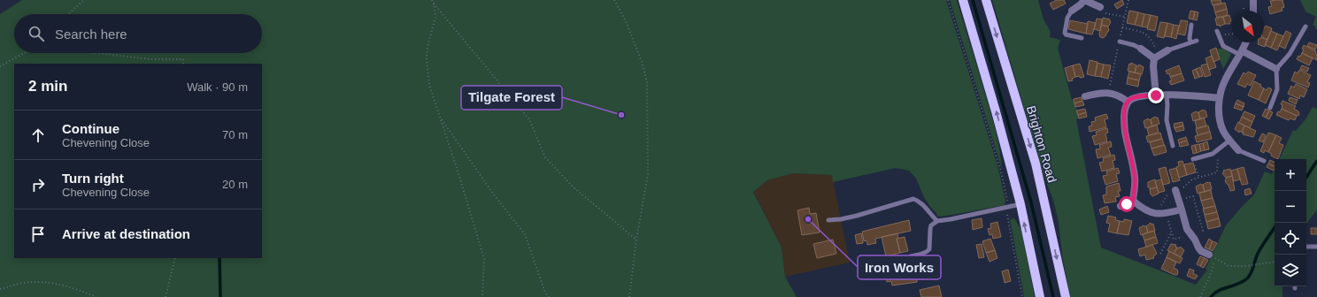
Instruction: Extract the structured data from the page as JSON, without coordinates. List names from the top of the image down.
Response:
{
  "streets": {
    "main road": ["Brighton Road"]
  },
  "places": ["Tilgate Forest", "Iron Works"],
  "north": "bottom right",
  "page": {
    "search": "Search here",
    "heading": ["2 min", "Walk · 90 m"],
    "list": [
      ["Continue", "Chevening Close", "70 m"],
      ["Turn right", "Chevening Close", "20 m"],
      "Arrive at destination"
    ],
    "map_buttons": ["+", "−"]
  }
}
